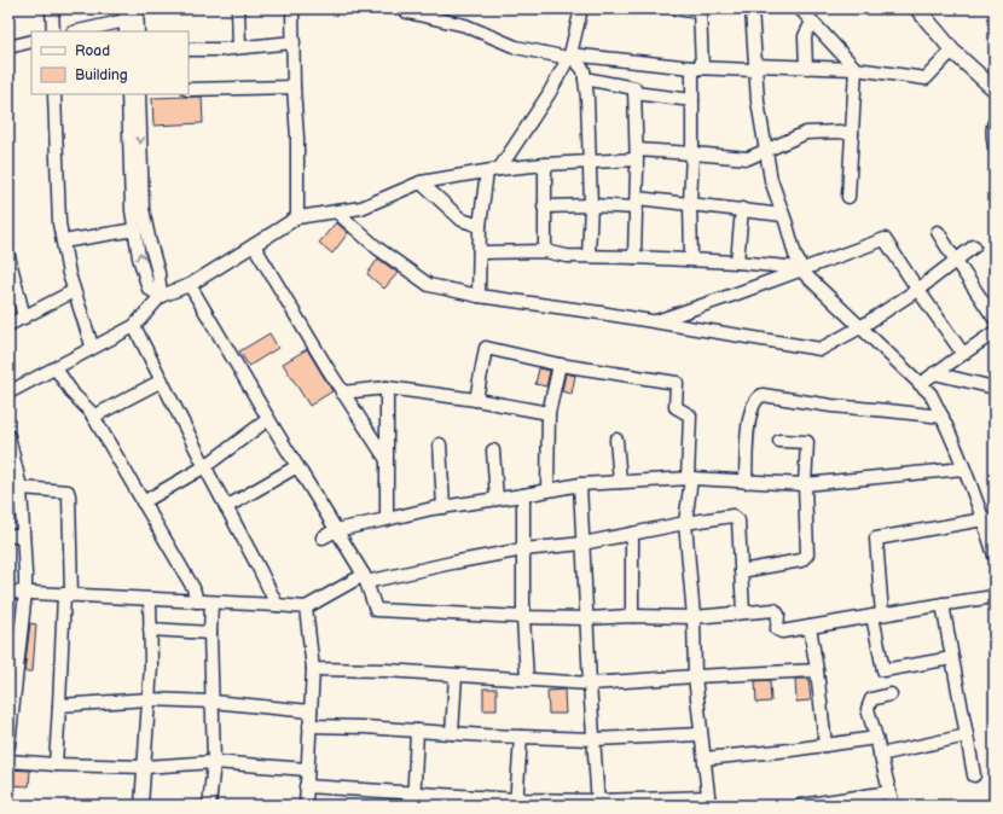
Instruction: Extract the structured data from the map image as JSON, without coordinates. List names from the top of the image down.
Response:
{
  "legend": ["Road", "Building"]
}
